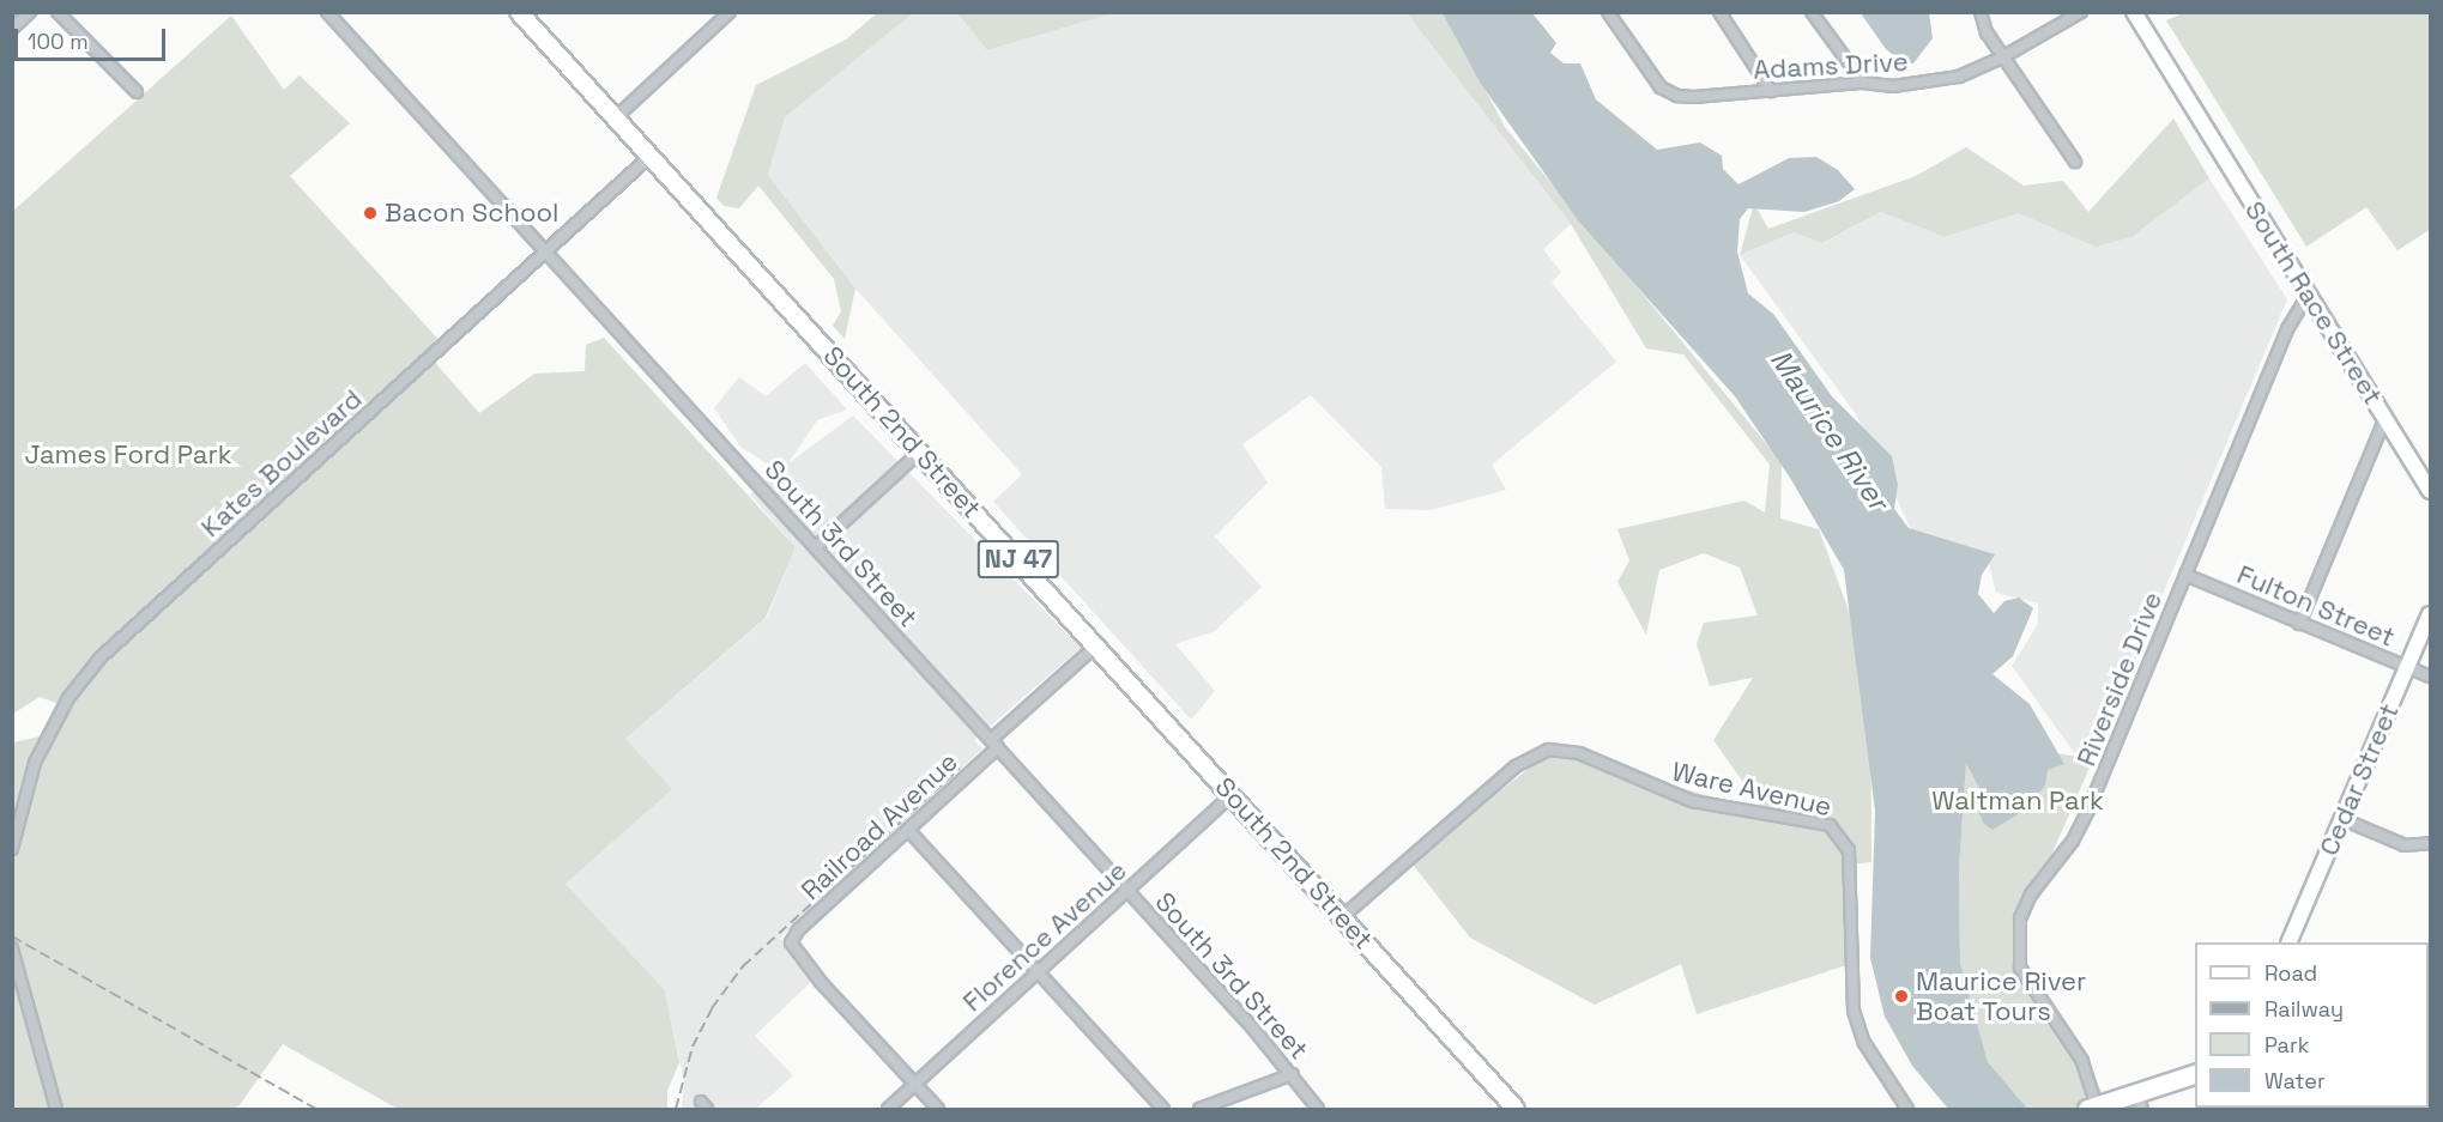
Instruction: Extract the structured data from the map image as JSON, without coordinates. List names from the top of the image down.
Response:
{
  "streets": {
    "main road": [
      "South Race Street",
      "South 2nd Street",
      "NJ 47",
      "Cedar Street"
    ],
    "street": [
      "Adams Drive",
      "Kates Boulevard",
      "South 3rd Street",
      "Fulton Street",
      "Riverside Drive",
      "Ware Avenue",
      "Railroad Avenue",
      "Florence Avenue"
    ]
  },
  "crossings": [
    ["South Race Street", "Riverside Drive"],
    ["South 2nd Street", "Kates Boulevard"],
    ["South 2nd Street", "Ware Avenue"],
    ["South 2nd Street", "Railroad Avenue"],
    ["South 2nd Street", "Florence Avenue"],
    ["Kates Boulevard", "South 3rd Street"],
    ["South 3rd Street", "Railroad Avenue"],
    ["South 3rd Street", "Florence Avenue"],
    ["Fulton Street", "Riverside Drive"],
    ["Fulton Street", "Cedar Street"],
    ["Railroad Avenue", "Florence Avenue"]
  ],
  "water": ["Maurice River"],
  "parks": ["James Ford Park", "Waltman Park"],
  "places": ["Bacon School", "Maurice River Boat Tours"],
  "legend": [
    "Road",
    "Railway",
    "Park",
    "Water"
  ],
  "scale_bar": "100 m"
}
